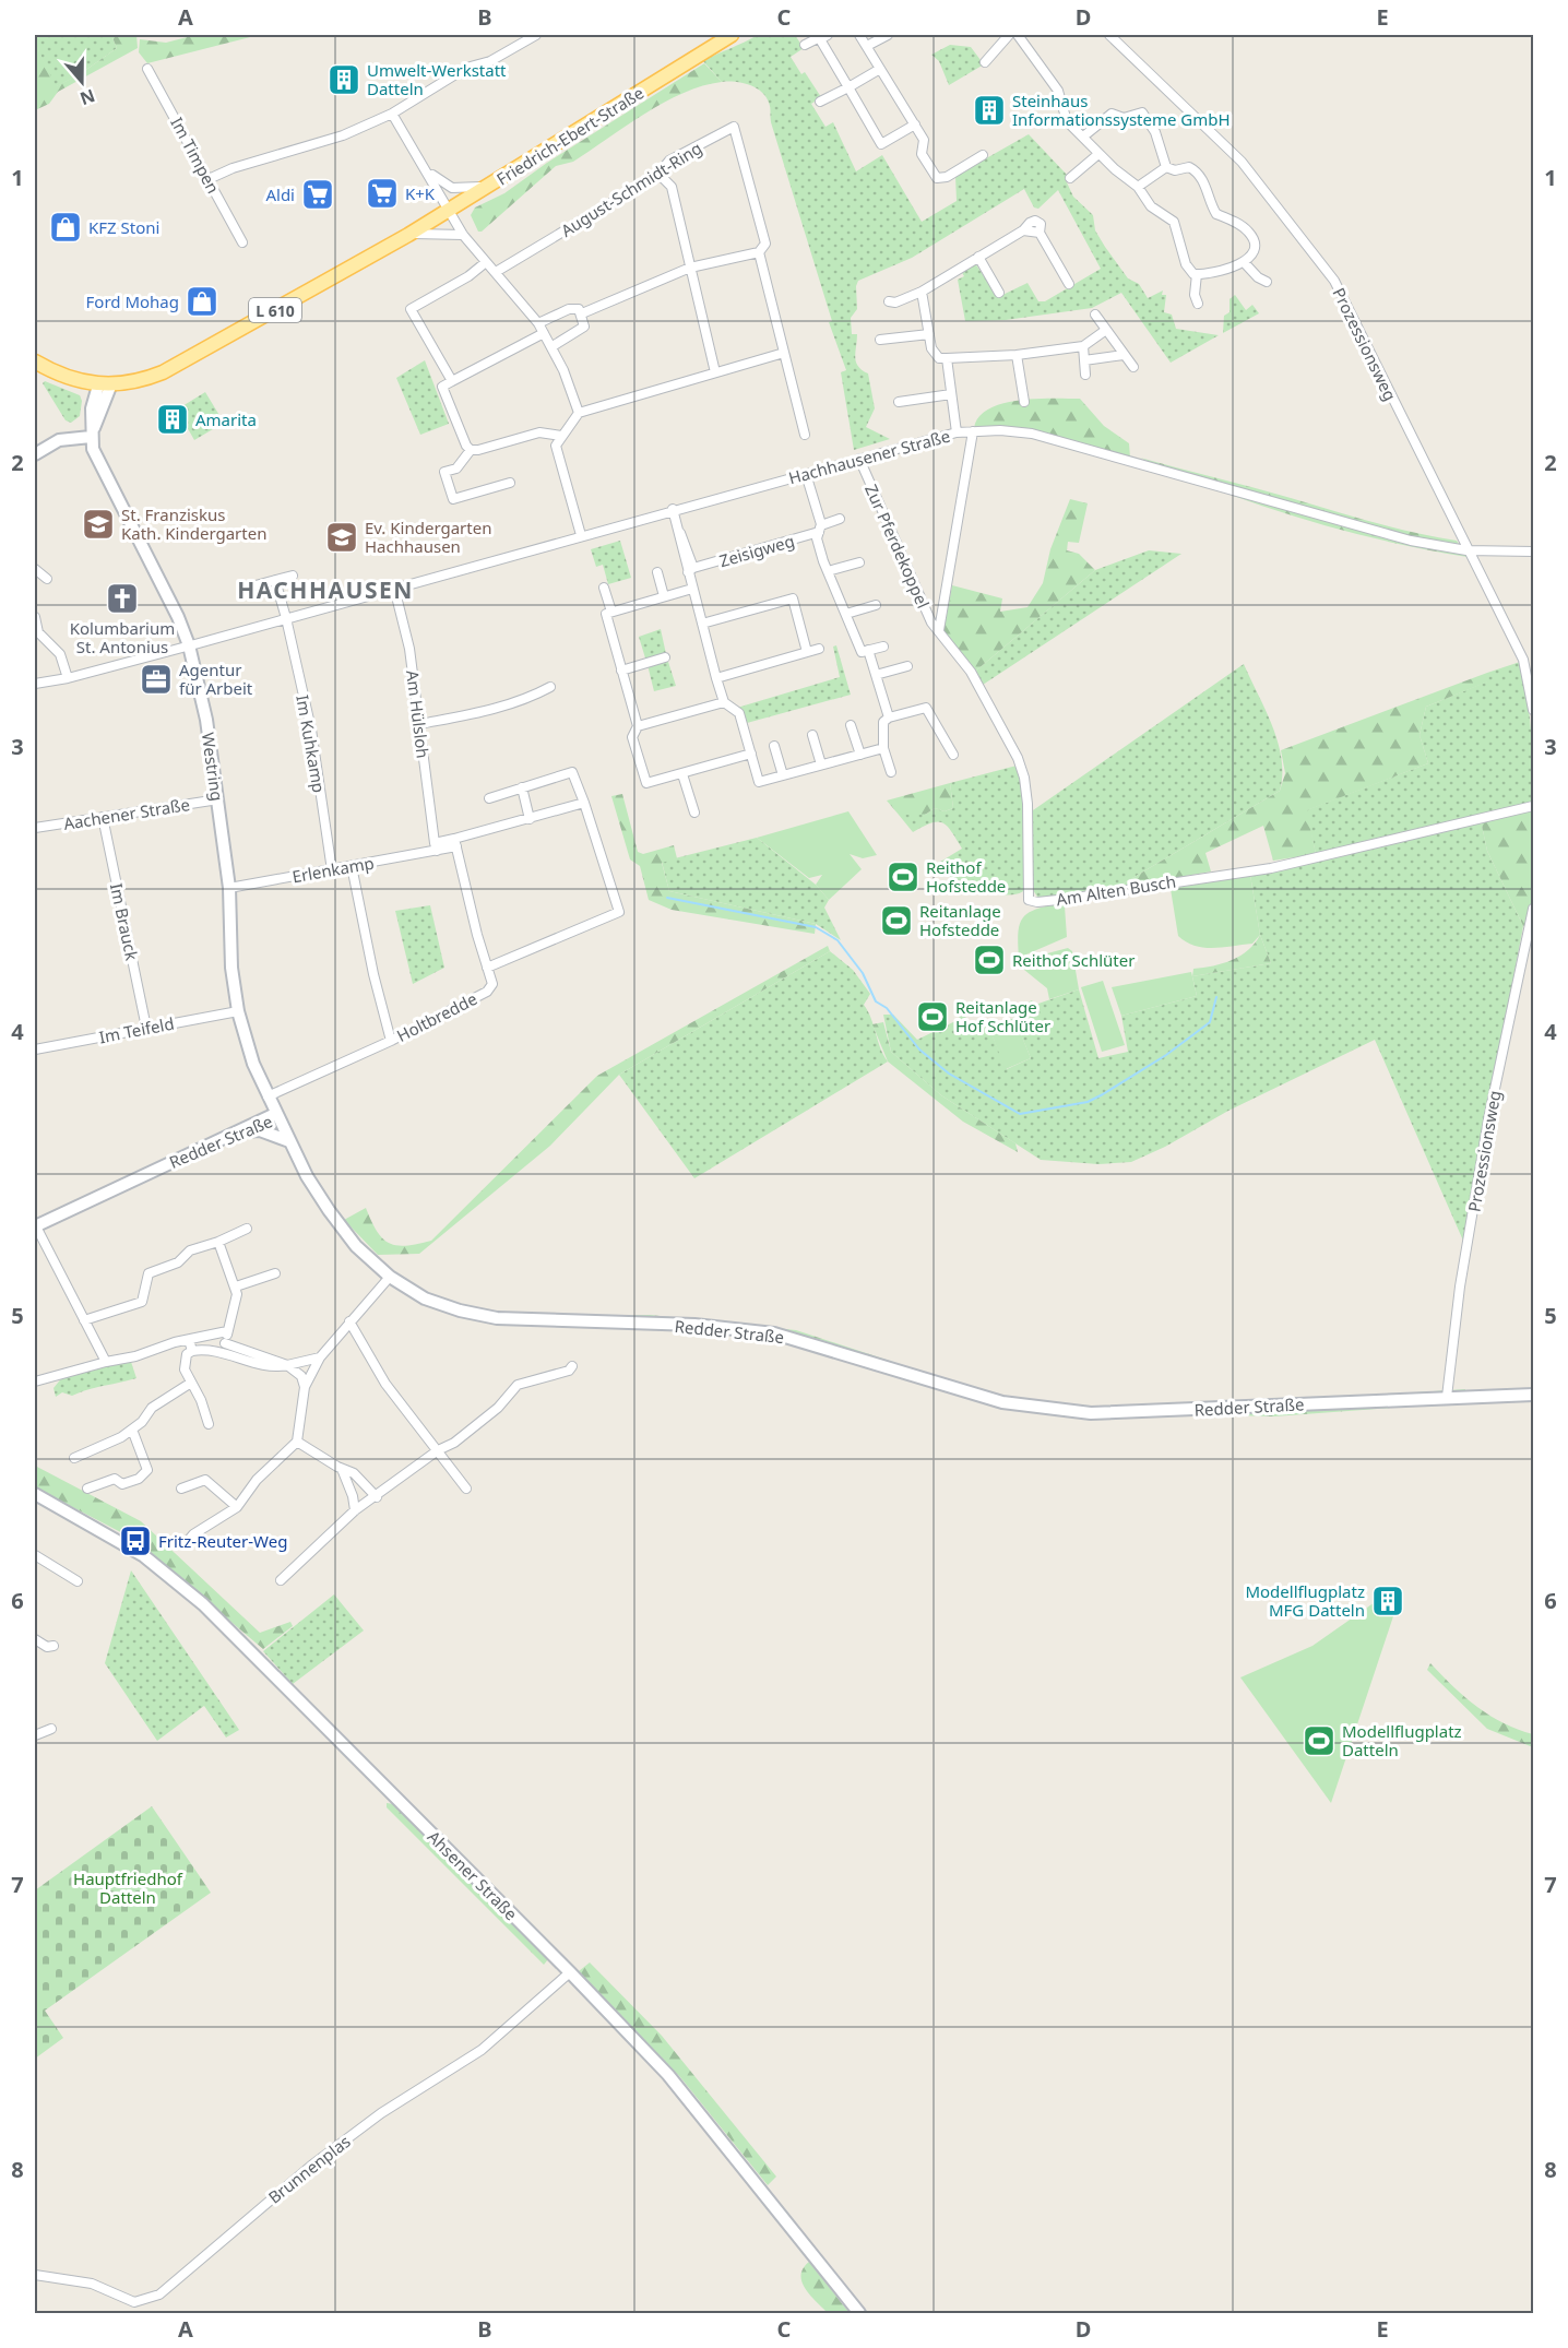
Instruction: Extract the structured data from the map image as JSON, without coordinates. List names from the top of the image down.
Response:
{
  "streets": {
    "main road": ["Friedrich-Ebert-Straße", "L 610"],
    "street": [
      "Im Timpen",
      "August-Schmidt-Ring",
      "Prozessionsweg",
      "Hachhausener Straße",
      "Zur Pferdekoppel",
      "Zeisigweg",
      "Am Hülsloh",
      "Im Kuhkamp",
      "Westring",
      "Aachener Straße",
      "Erlenkamp",
      "Am Alten Busch",
      "Im Brauck",
      "Holtbredde",
      "Im Teifeld",
      "Redder Straße",
      "Ahsener Straße",
      "Brunnenplas"
    ]
  },
  "crossings": [
    ["Friedrich-Ebert-Straße", "L 610"],
    ["Friedrich-Ebert-Straße", "Westring"],
    ["L 610", "Westring"],
    ["Prozessionsweg", "Hachhausener Straße"],
    ["Prozessionsweg", "Redder Straße"],
    ["Hachhausener Straße", "Zur Pferdekoppel"],
    ["Hachhausener Straße", "Zeisigweg"],
    ["Hachhausener Straße", "Am Hülsloh"],
    ["Hachhausener Straße", "Im Kuhkamp"],
    ["Hachhausener Straße", "Westring"],
    ["Zur Pferdekoppel", "Am Alten Busch"],
    ["Am Hülsloh", "Erlenkamp"],
    ["Im Kuhkamp", "Erlenkamp"],
    ["Westring", "Aachener Straße"],
    ["Westring", "Erlenkamp"],
    ["Westring", "Holtbredde"],
    ["Westring", "Im Teifeld"],
    ["Westring", "Redder Straße"],
    ["Aachener Straße", "Im Brauck"],
    ["Im Brauck", "Im Teifeld"],
    ["Holtbredde", "Redder Straße"],
    ["Ahsener Straße", "Brunnenplas"]
  ],
  "districts": ["HACHHAUSEN"],
  "parks": ["Hauptfriedhof Datteln"],
  "places": {
    "building": [
      "Umwelt-Werkstatt Datteln",
      "Steinhaus Informationssysteme GmbH",
      "Amarita",
      "Modellflugplatz MFG Datteln"
    ],
    "supermarket": ["K+K", "Aldi"],
    "shop": ["KFZ Stoni", "Ford Mohag"],
    "school or university": ["St. Franziskus Kath. Kindergarten", "Ev. Kindergarten Hachhausen"],
    "church": ["Kolumbarium St. Antonius"],
    "office": ["Agentur für Arbeit"],
    "sports": [
      "Reithof Hofstedde",
      "Reitanlage Hofstedde",
      "Reithof Schlüter",
      "Reitanlage Hof Schlüter",
      "Modellflugplatz Datteln"
    ],
    "bus stop": ["Fritz-Reuter-Weg"]
  },
  "north": "bottom",
  "grid": {
    "columns": [
      "A",
      "B",
      "C",
      "D",
      "E"
    ],
    "rows": [
      "1",
      "2",
      "3",
      "4",
      "5",
      "6",
      "7",
      "8"
    ]
  }
}
